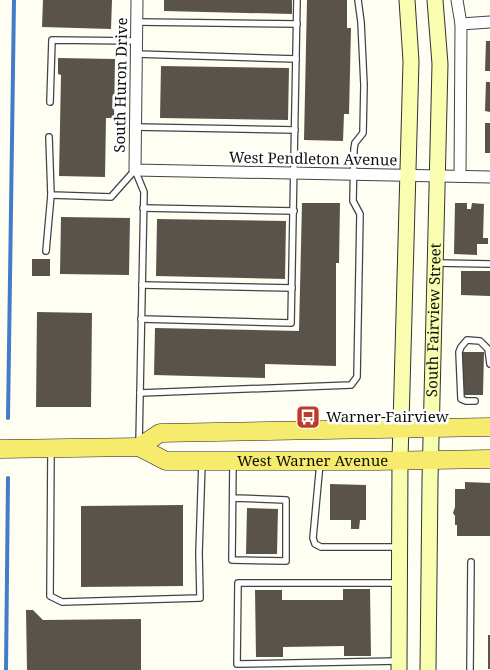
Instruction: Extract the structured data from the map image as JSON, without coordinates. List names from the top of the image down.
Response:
{
  "streets": {
    "main road": ["South Fairview Street", "West Warner Avenue"],
    "street": ["South Huron Drive", "West Pendleton Avenue"]
  },
  "crossings": [
    ["South Huron Drive", "West Pendleton Avenue"],
    ["West Pendleton Avenue", "South Fairview Street"],
    ["South Fairview Street", "West Warner Avenue"]
  ],
  "places": {
    "bus stop": ["Warner-Fairview"]
  }
}
